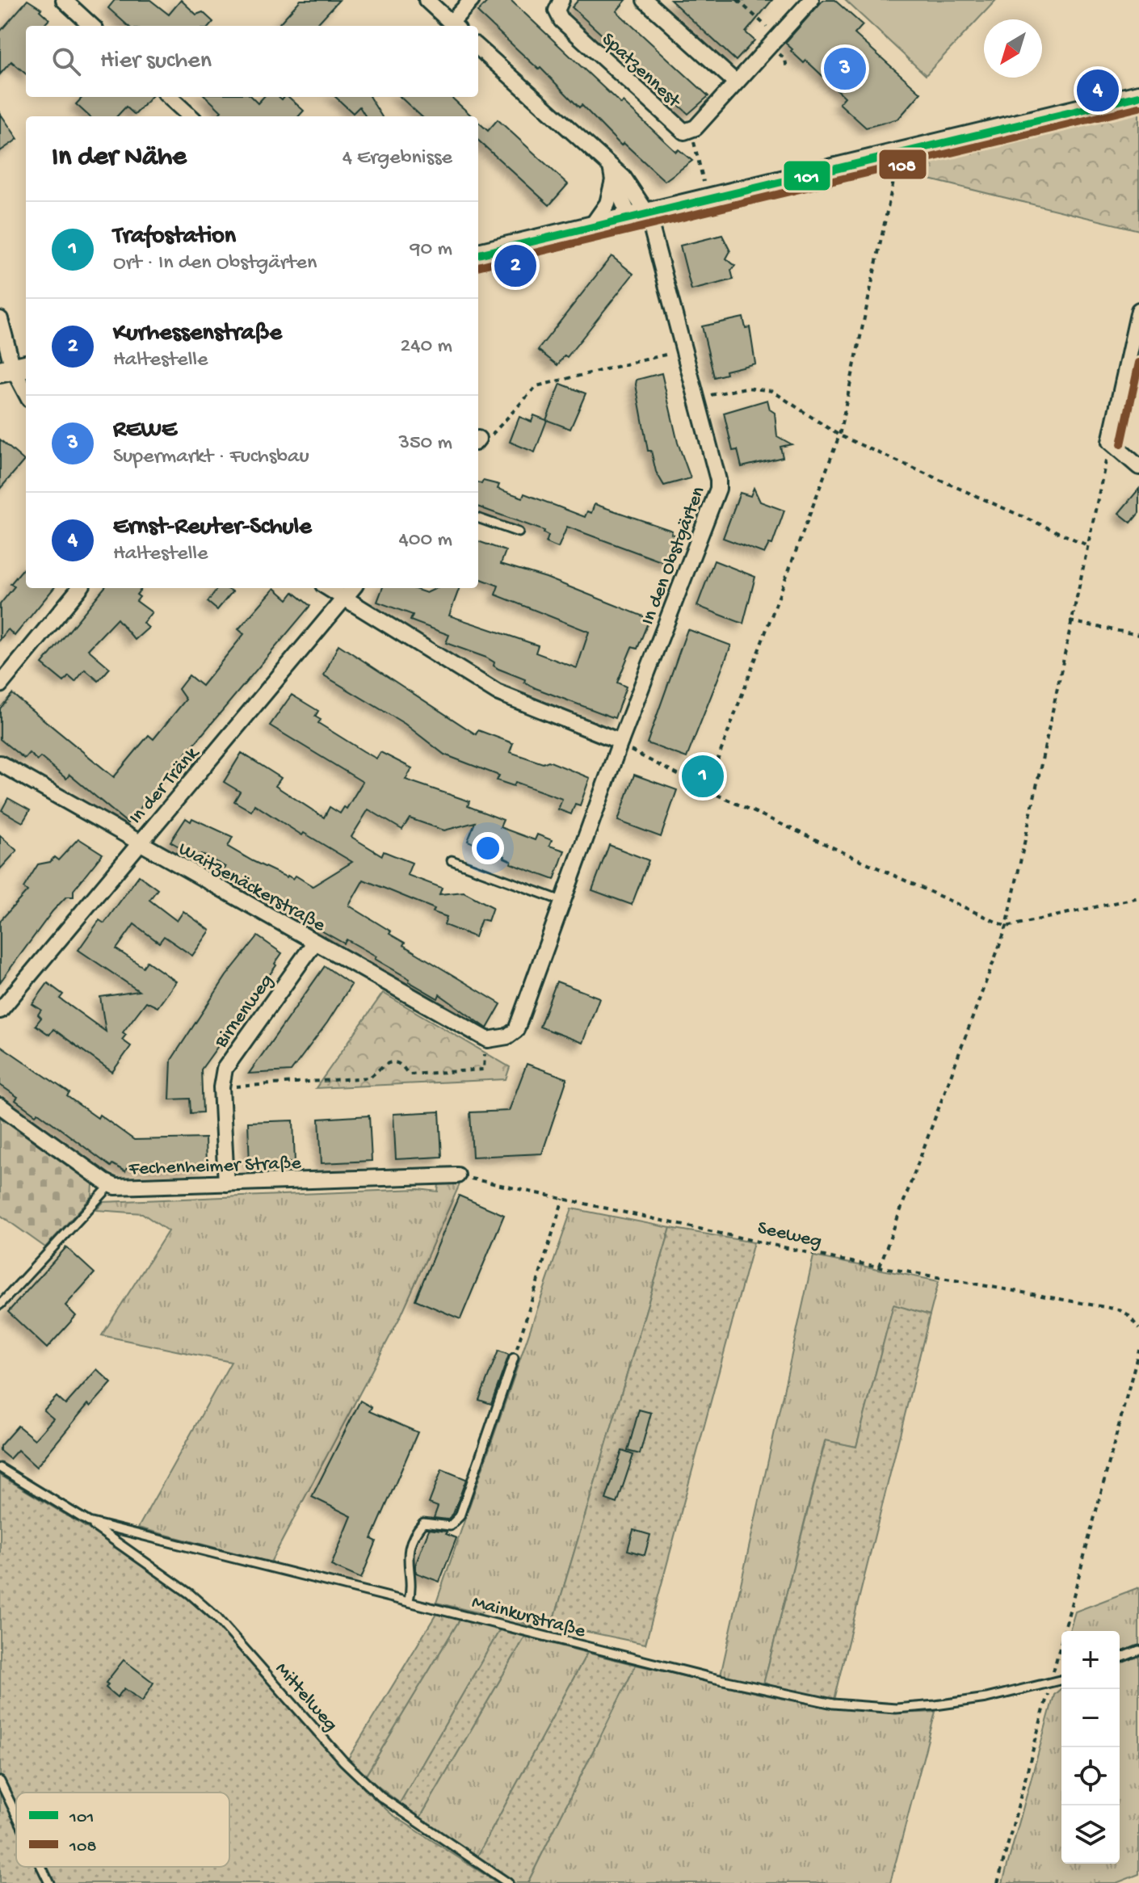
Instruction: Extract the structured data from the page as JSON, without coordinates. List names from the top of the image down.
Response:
{
  "streets": {
    "street": [
      "Spatzennest",
      "In den Obstgärten",
      "In der Tränk",
      "Waitzenäckerstraße",
      "Birnenweg",
      "Fechenheimer Straße"
    ],
    "lane": ["Mainkurstraße", "Mittelweg"],
    "path": ["Seeweg"]
  },
  "crossings": [
    ["In den Obstgärten", "Waitzenäckerstraße"],
    ["In der Tränk", "Waitzenäckerstraße"],
    ["Waitzenäckerstraße", "Birnenweg"],
    ["Birnenweg", "Fechenheimer Straße"],
    ["Fechenheimer Straße", "Seeweg"],
    ["Mainkurstraße", "Mittelweg"]
  ],
  "lines": ["transit line 101", "transit line 108"],
  "legend": ["101", "108"],
  "north": "bottom left",
  "page": {
    "search": "Hier suchen",
    "pins": [
      "3",
      "4",
      "2",
      "1"
    ],
    "heading": ["In der Nähe", "4 Ergebnisse"],
    "list": [
      {
        "mark": "1",
        "name": "Trafostation",
        "note": "Ort · In den Obstgärten",
        "value": "90 m"
      },
      {
        "mark": "2",
        "name": "Kurhessenstraße",
        "note": "Haltestelle",
        "value": "240 m"
      },
      {
        "mark": "3",
        "name": "REWE",
        "note": "Supermarkt · Fuchsbau",
        "value": "350 m"
      },
      {
        "mark": "4",
        "name": "Ernst-Reuter-Schule",
        "note": "Haltestelle",
        "value": "400 m"
      }
    ],
    "map_buttons": ["+", "−"]
  }
}
